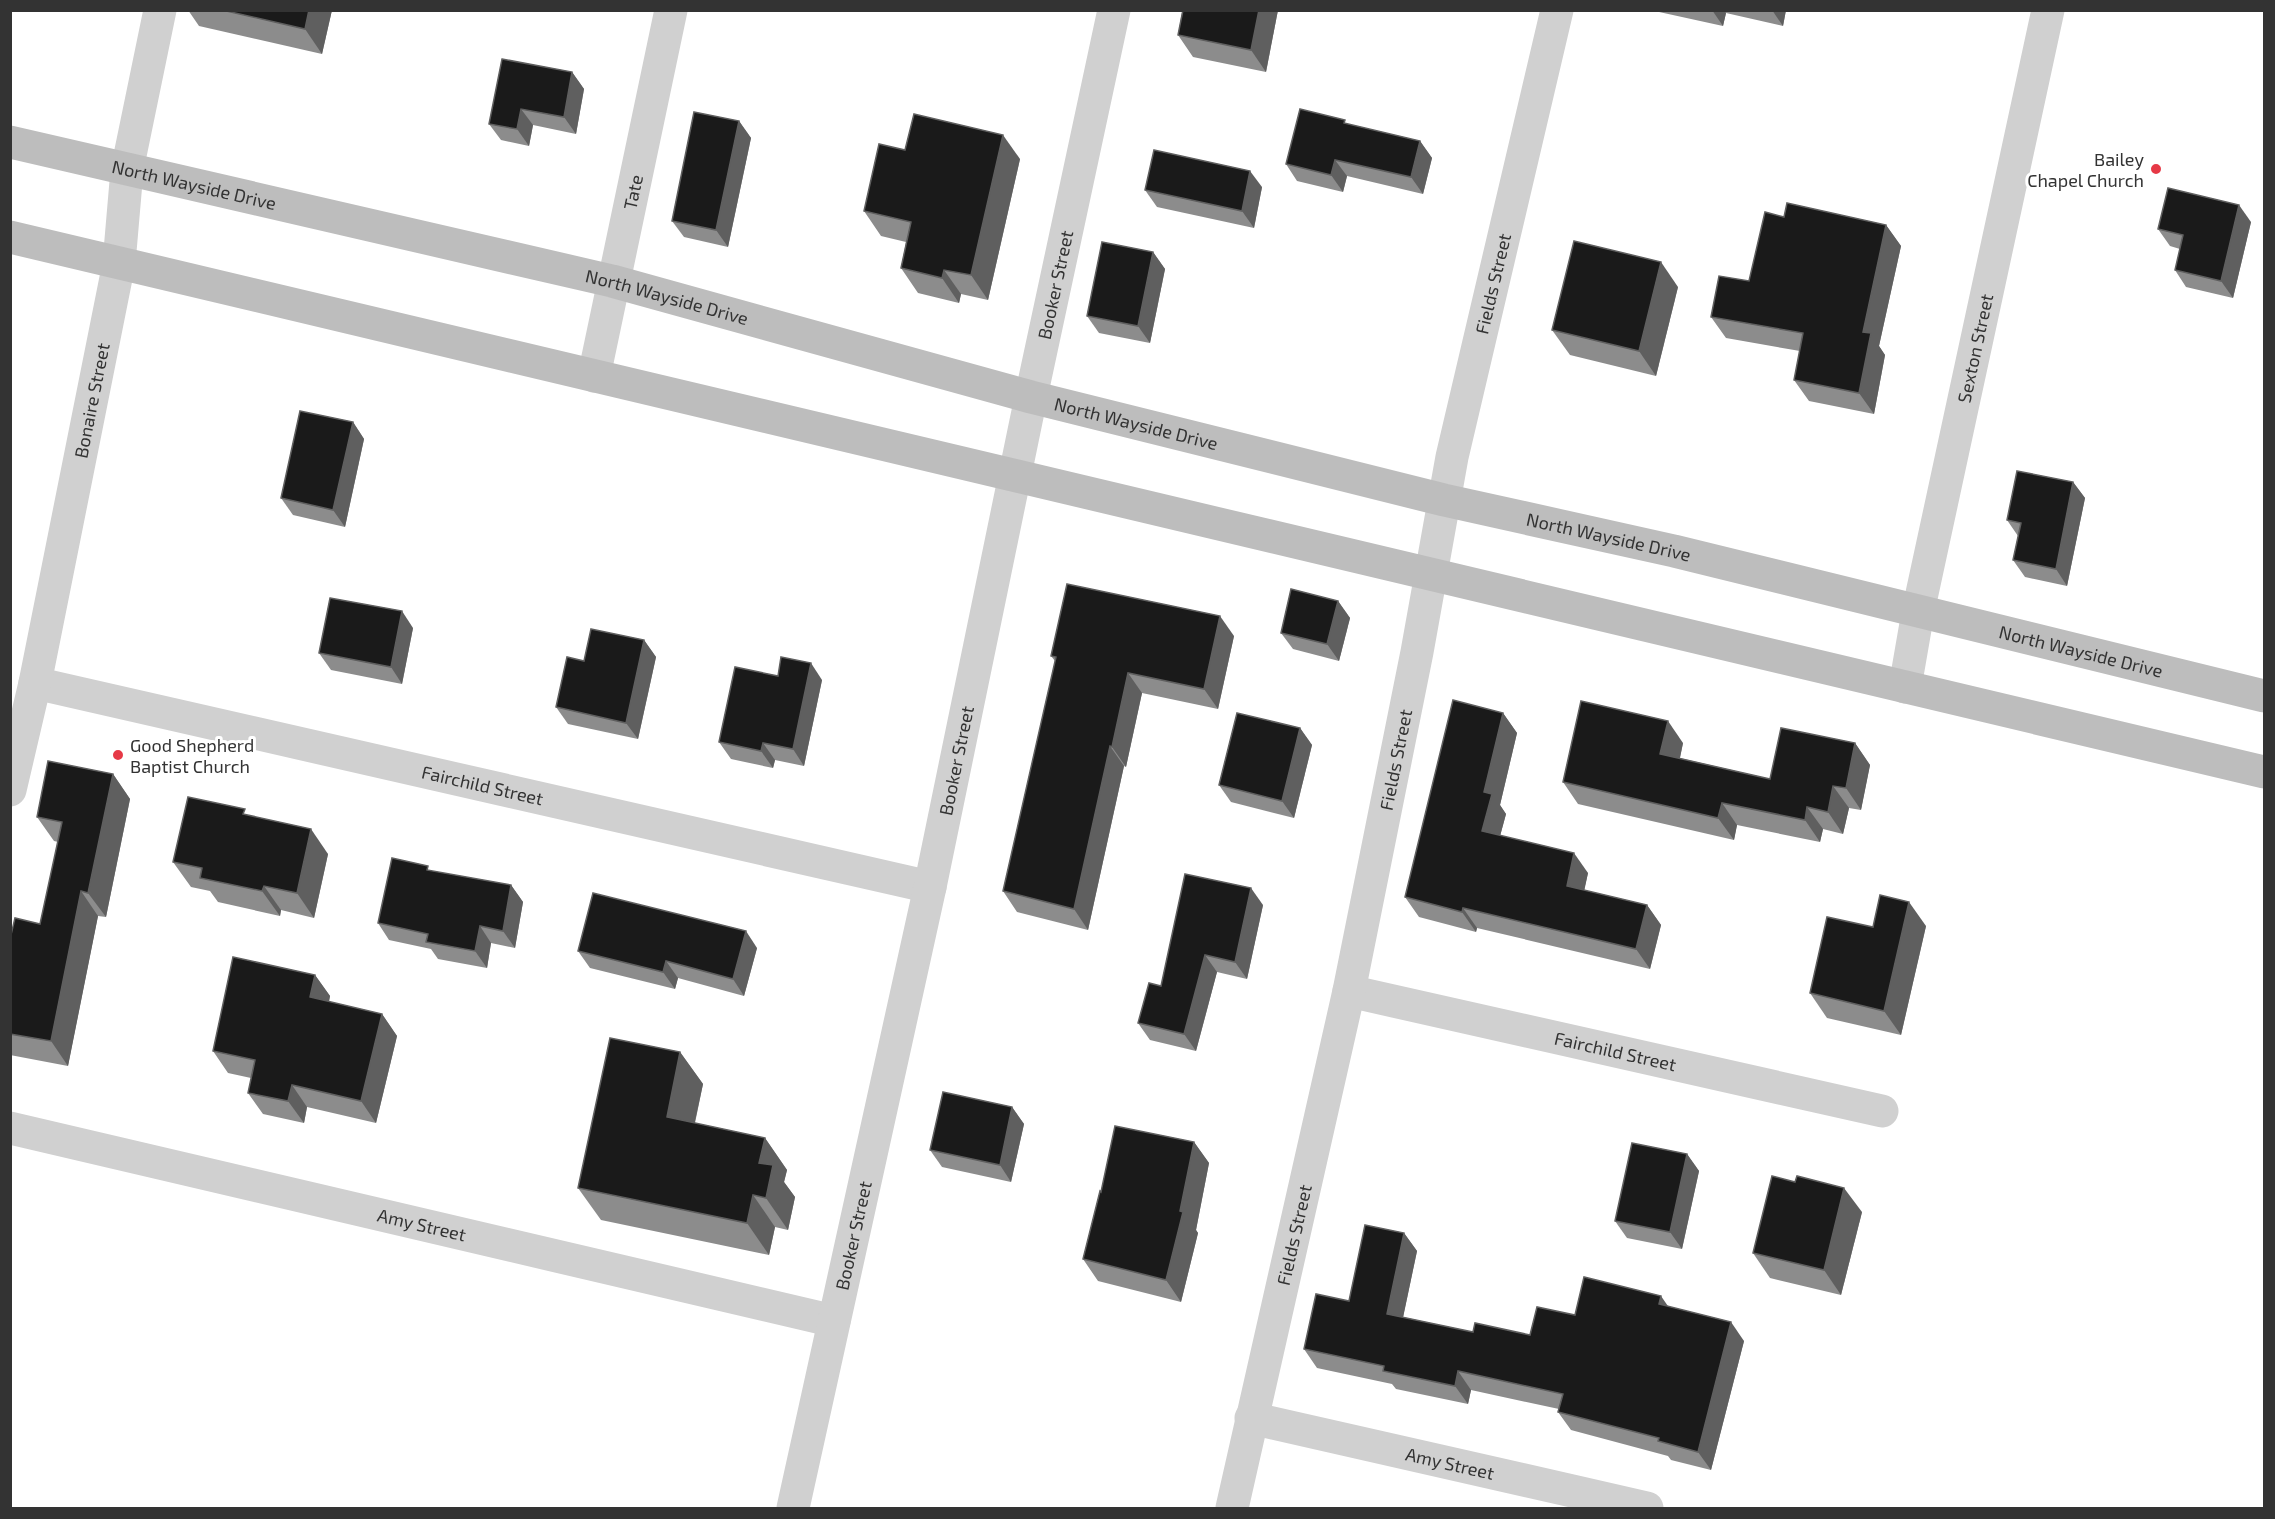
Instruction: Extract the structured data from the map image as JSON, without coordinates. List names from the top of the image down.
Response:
{
  "streets": {
    "main road": ["North Wayside Drive"],
    "street": [
      "Tate",
      "Booker Street",
      "Fields Street",
      "Sexton Street",
      "Bonaire Street",
      "Fairchild Street",
      "Amy Street"
    ]
  },
  "crossings": [
    ["North Wayside Drive", "Tate"],
    ["North Wayside Drive", "Booker Street"],
    ["North Wayside Drive", "Fields Street"],
    ["North Wayside Drive", "Sexton Street"],
    ["North Wayside Drive", "Bonaire Street"],
    ["Booker Street", "Fairchild Street"],
    ["Booker Street", "Amy Street"],
    ["Fields Street", "Fairchild Street"],
    ["Fields Street", "Amy Street"],
    ["Bonaire Street", "Fairchild Street"]
  ],
  "places": ["Bailey Chapel Church", "Good Shepherd Baptist Church"]
}
